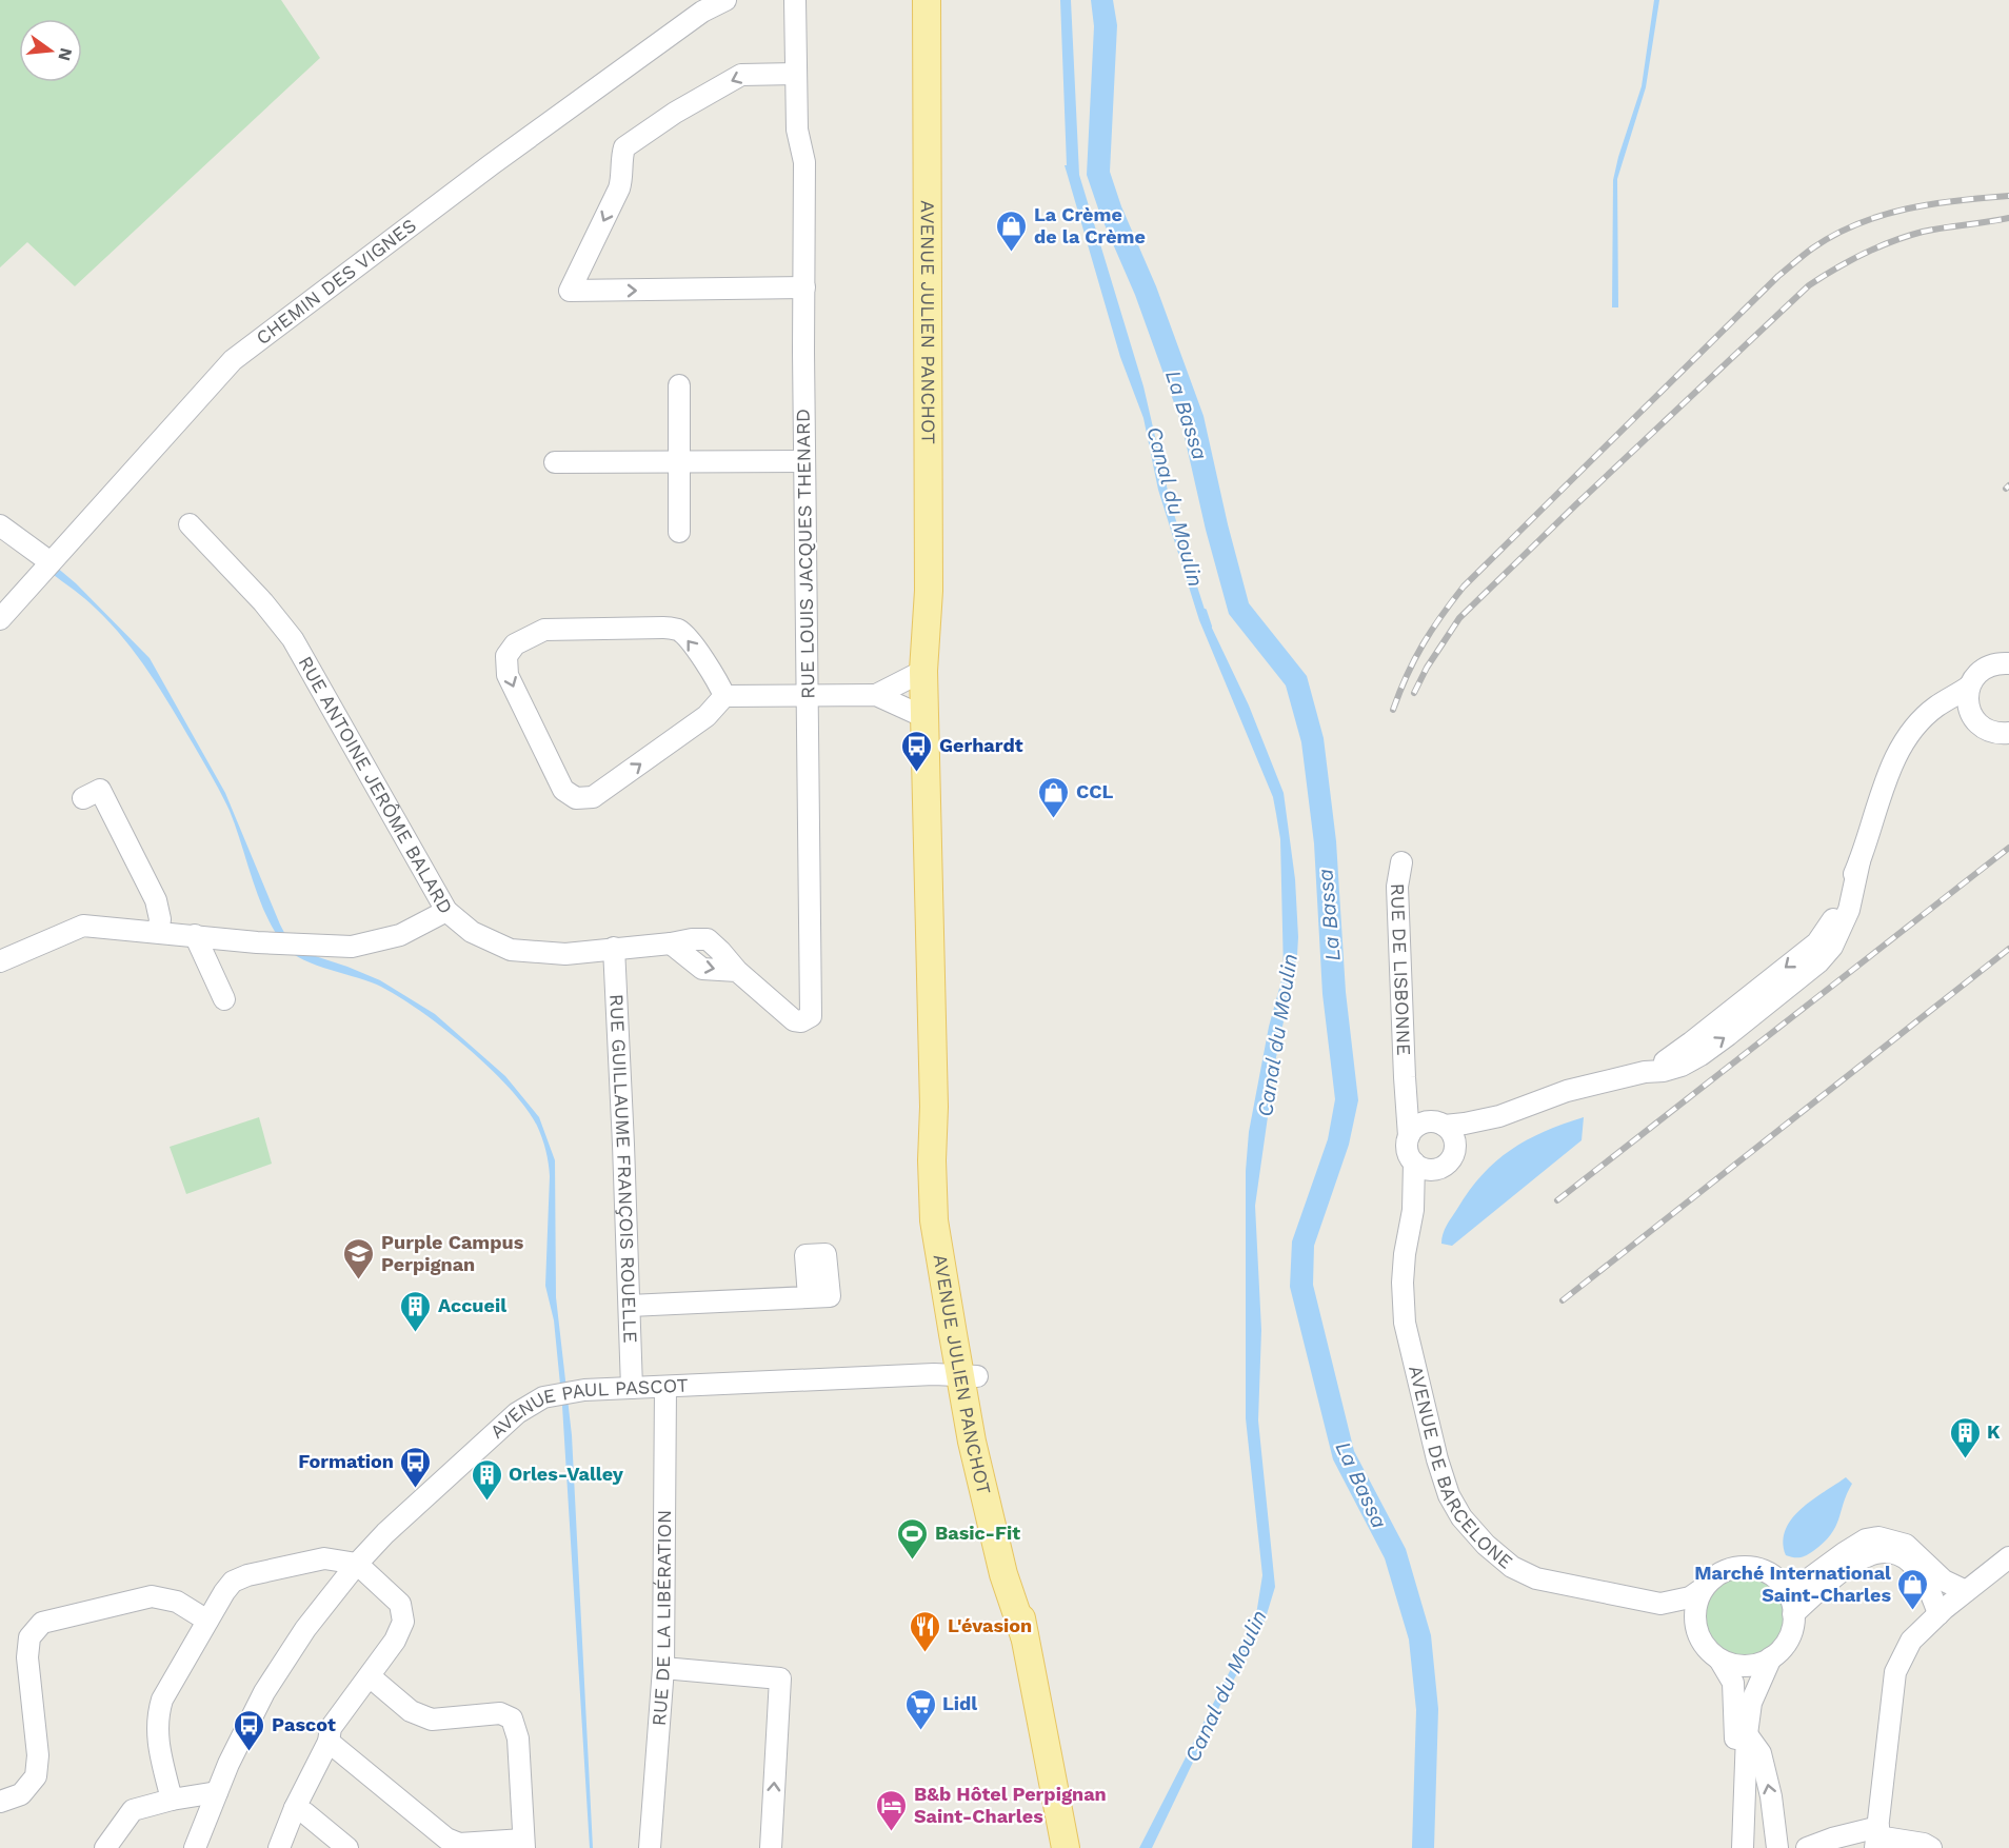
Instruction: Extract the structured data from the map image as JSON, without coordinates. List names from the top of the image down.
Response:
{
  "streets": {
    "main road": ["AVENUE JULIEN PANCHOT"],
    "street": [
      "CHEMIN DES VIGNES",
      "RUE LOUIS JACQUES THENARD",
      "RUE ANTOINE JERÔME BALARD",
      "RUE DE LISBONNE",
      "RUE GUILLAUME FRANÇOIS ROUELLE",
      "AVENUE PAUL PASCOT",
      "AVENUE DE BARCELONE",
      "RUE DE LA LIBÉRATION"
    ]
  },
  "crossings": [
    ["AVENUE JULIEN PANCHOT", "AVENUE PAUL PASCOT"],
    ["RUE LOUIS JACQUES THENARD", "RUE ANTOINE JERÔME BALARD"],
    ["RUE LOUIS JACQUES THENARD", "RUE GUILLAUME FRANÇOIS ROUELLE"],
    ["RUE ANTOINE JERÔME BALARD", "RUE GUILLAUME FRANÇOIS ROUELLE"],
    ["RUE GUILLAUME FRANÇOIS ROUELLE", "AVENUE PAUL PASCOT"],
    ["AVENUE PAUL PASCOT", "RUE DE LA LIBÉRATION"]
  ],
  "water": ["La Bassa", "Canal du Moulin"],
  "places": {
    "shop": ["La Crème de la Crème", "CCL", "Marché International Saint-Charles"],
    "bus stop": ["Gerhardt", "Formation", "Pascot"],
    "school or university": ["Purple Campus Perpignan"],
    "building": ["Accueil", "K", "Orles-Valley"],
    "sports": ["Basic-Fit"],
    "restaurant": ["L'évasion"],
    "supermarket": ["Lidl"],
    "hotel": ["B&b Hôtel Perpignan Saint-Charles"]
  },
  "north": "right"
}
